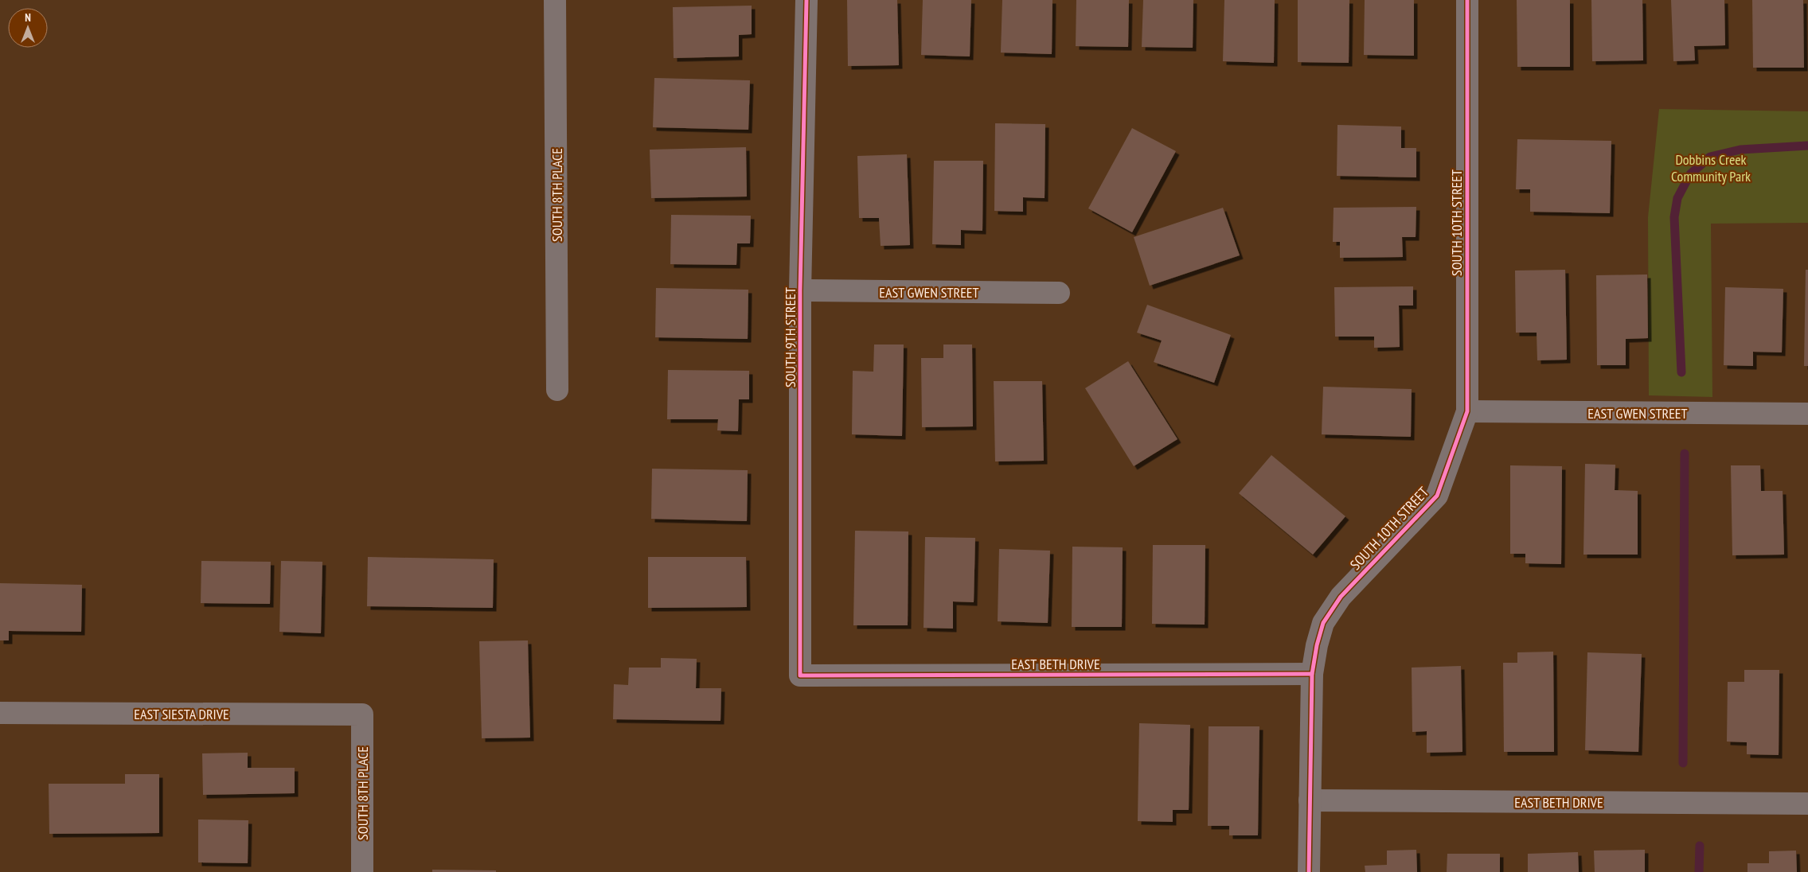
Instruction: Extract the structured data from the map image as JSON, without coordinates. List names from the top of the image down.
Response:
{
  "streets": {
    "street": [
      "SOUTH 8TH PLACE",
      "SOUTH 10TH STREET",
      "EAST GWEN STREET",
      "SOUTH 9TH STREET",
      "EAST BETH DRIVE",
      "EAST SIESTA DRIVE"
    ]
  },
  "crossings": [
    ["SOUTH 8TH PLACE", "EAST SIESTA DRIVE"],
    ["SOUTH 10TH STREET", "EAST GWEN STREET"],
    ["SOUTH 10TH STREET", "EAST BETH DRIVE"],
    ["EAST GWEN STREET", "SOUTH 9TH STREET"],
    ["SOUTH 9TH STREET", "EAST BETH DRIVE"]
  ],
  "parks": ["Dobbins Creek Community Park"],
  "north": "top"
}
